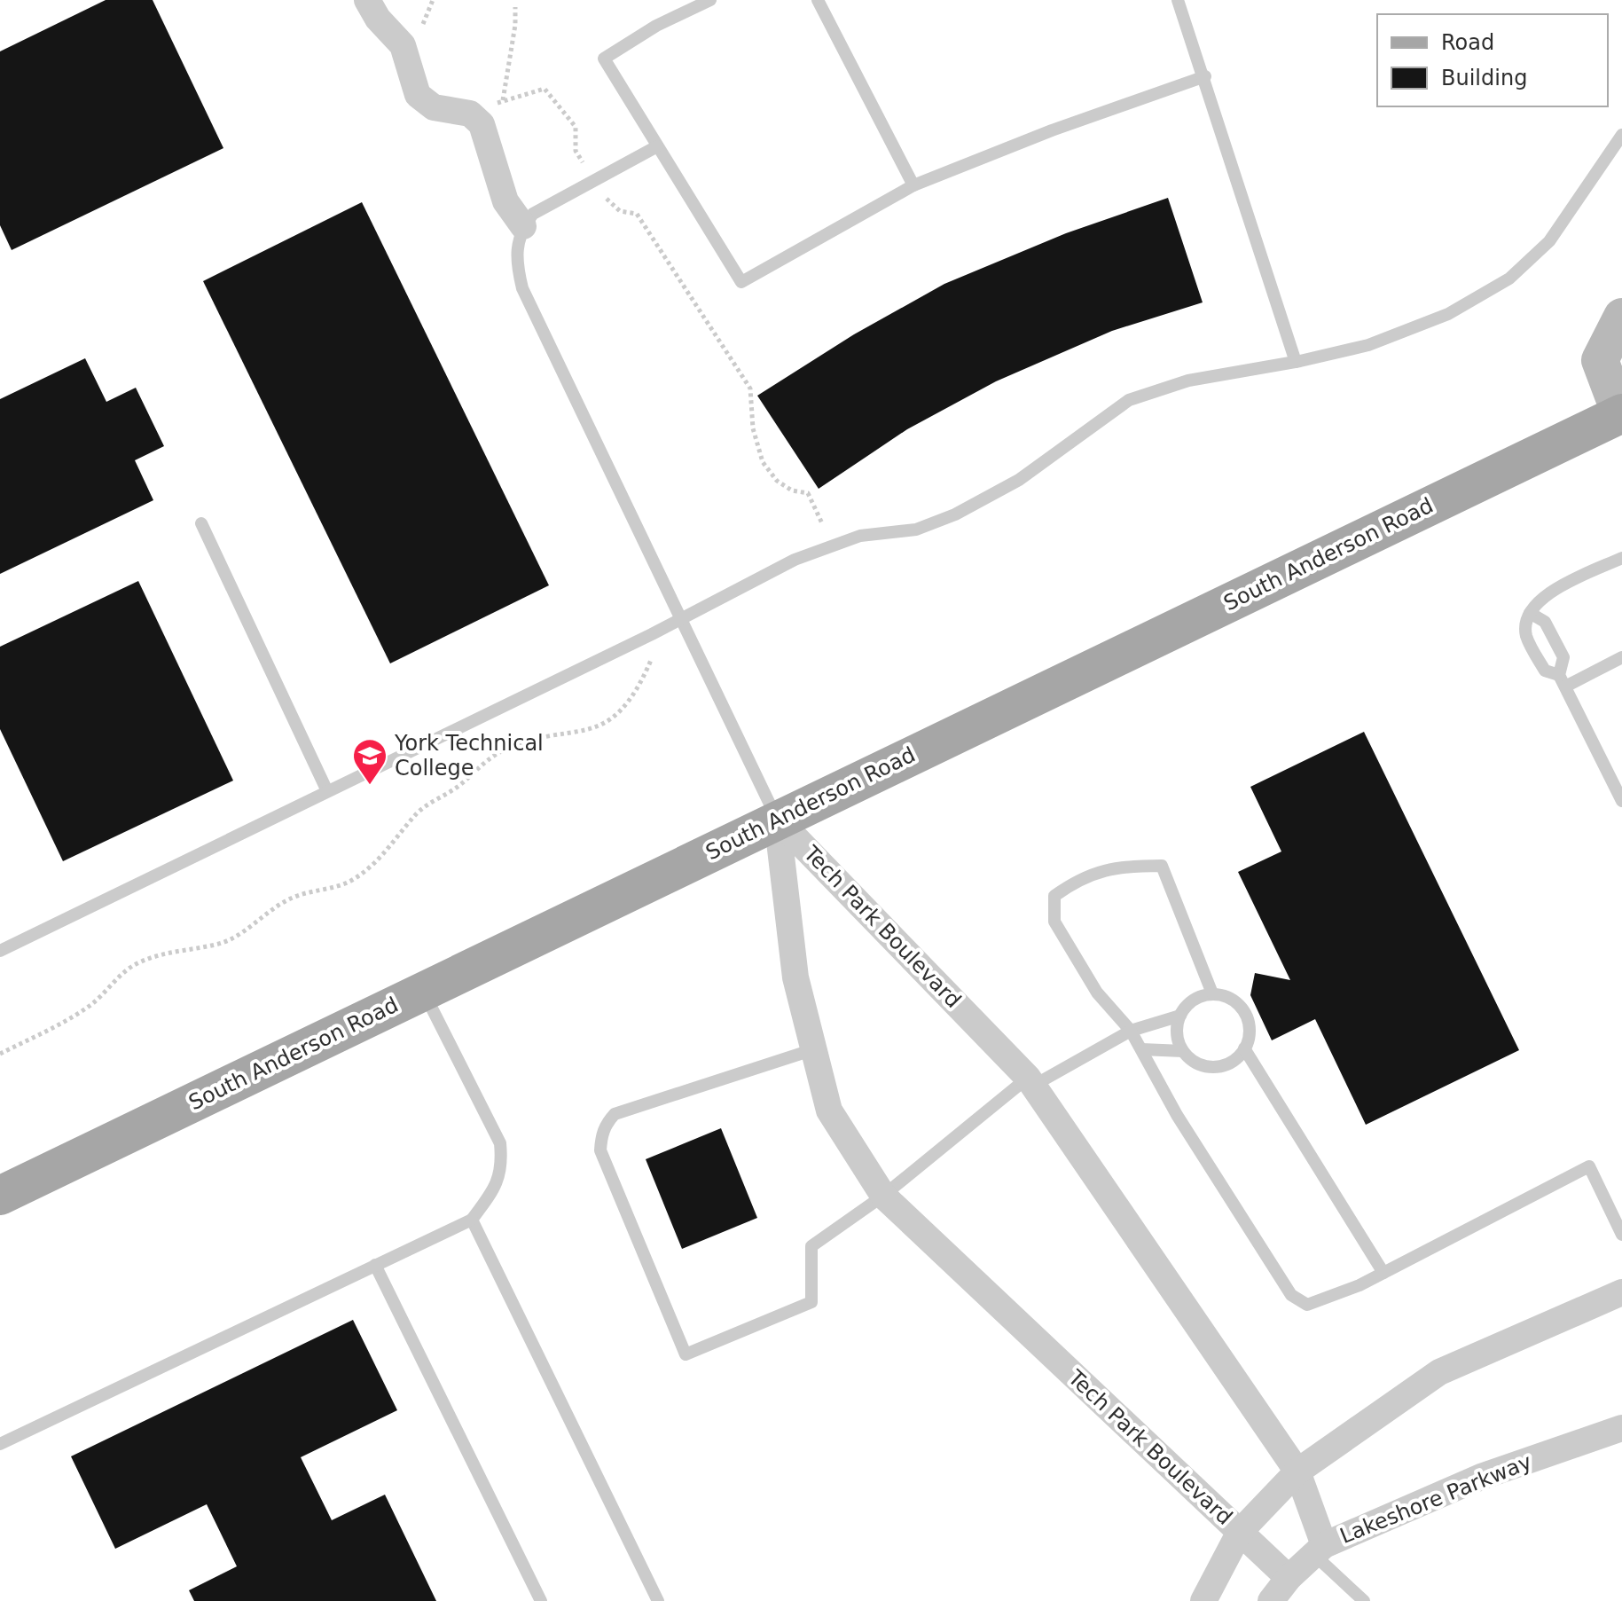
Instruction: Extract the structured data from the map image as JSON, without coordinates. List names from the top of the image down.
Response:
{
  "streets": {
    "main road": ["South Anderson Road"],
    "street": ["Tech Park Boulevard", "Lakeshore Parkway"]
  },
  "crossings": [
    ["South Anderson Road", "Tech Park Boulevard"],
    ["Tech Park Boulevard", "Lakeshore Parkway"]
  ],
  "places": {
    "school or university": ["York Technical College"]
  },
  "legend": ["Road", "Building"]
}
